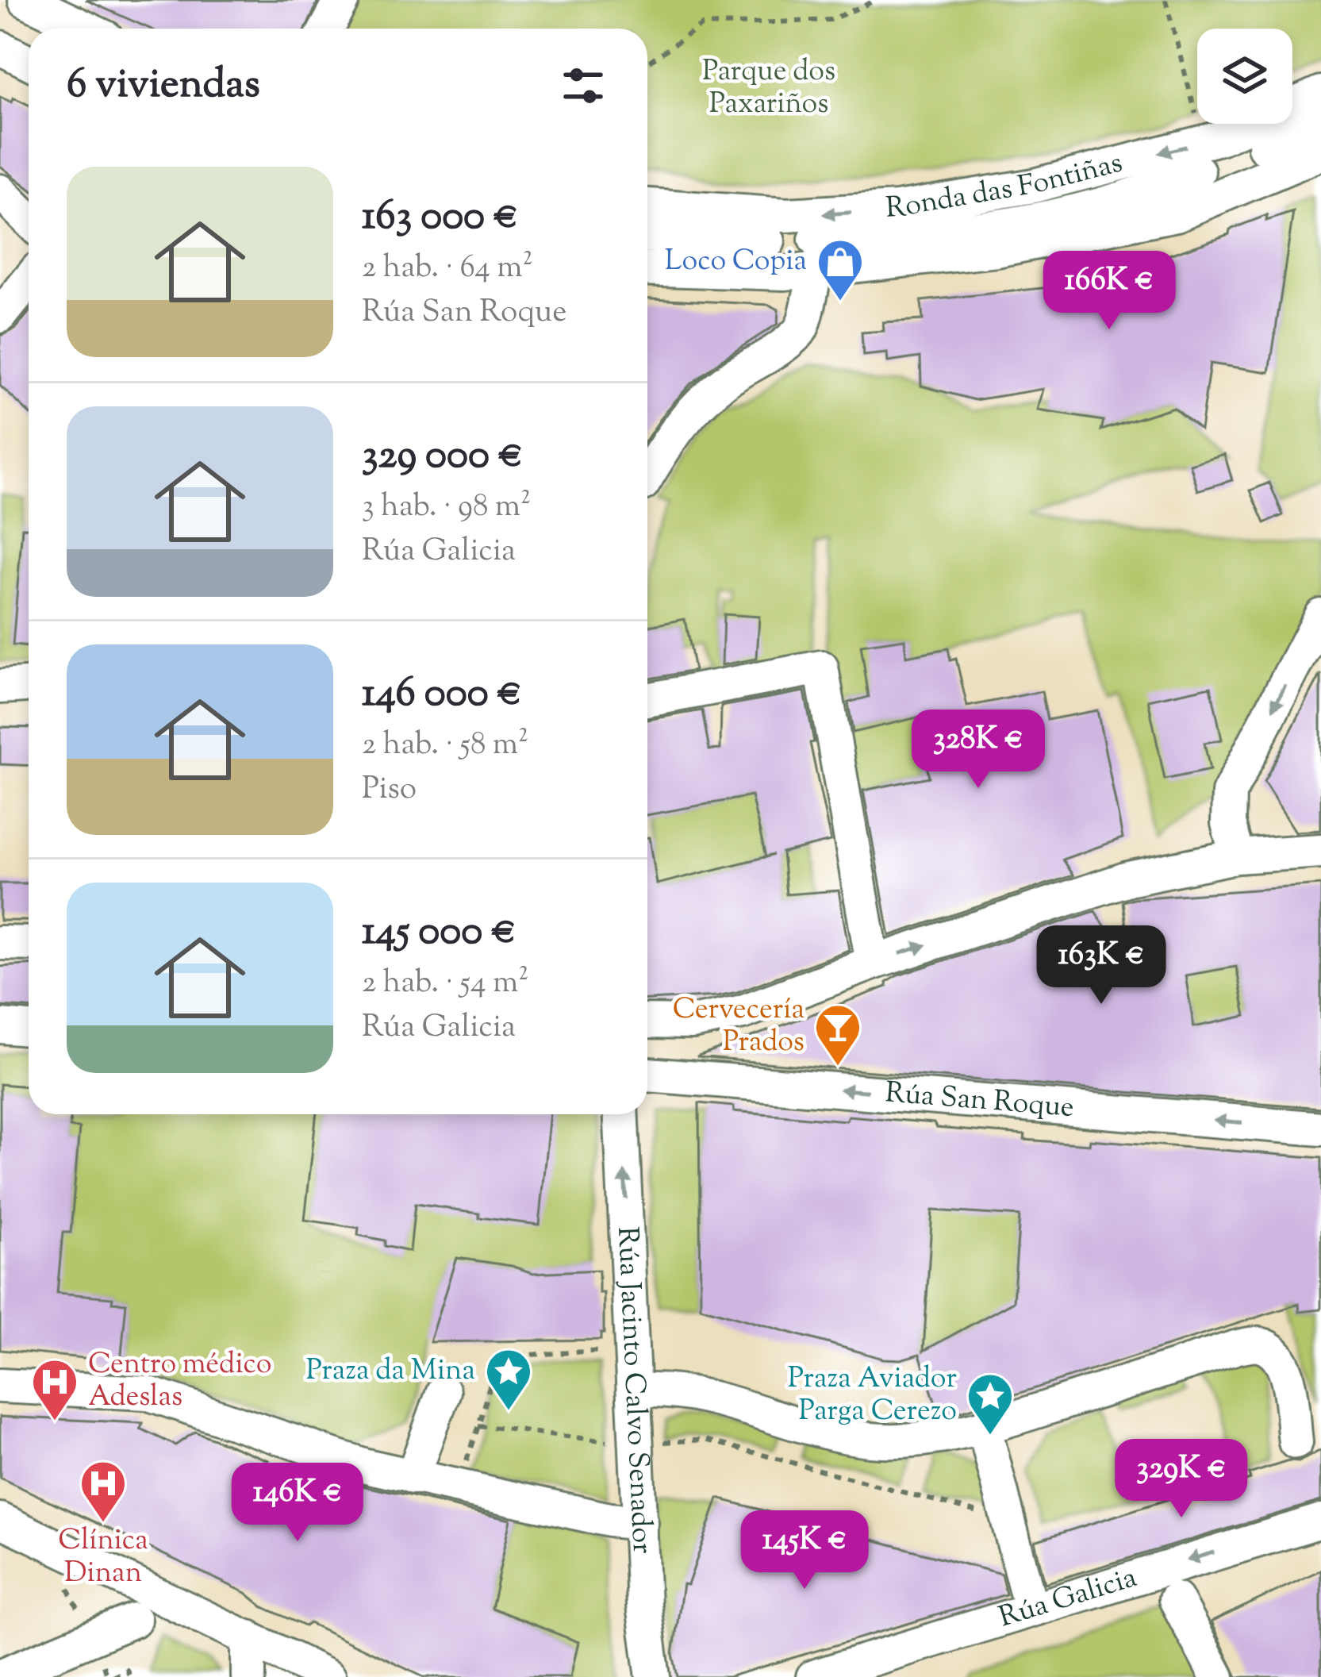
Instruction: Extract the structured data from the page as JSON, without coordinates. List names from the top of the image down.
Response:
{
  "streets": {
    "street": [
      "Ronda das Fontiñas",
      "Rúa San Roque",
      "Rúa Jacinto Calvo Senador",
      "Rúa Galicia"
    ]
  },
  "one_way": ["Rúa Jacinto Calvo Senador"],
  "parks": ["Parque dos Paxariños"],
  "places": {
    "shop": ["Loco Copia"],
    "bar": ["Cervecería Prados"],
    "place": ["Praza da Mina", "Praza Aviador Parga Cerezo"],
    "hospital": ["Centro médico Adeslas", "Clínica Dinan"]
  },
  "page": {
    "heading": "6 viviendas",
    "list": [
      {
        "name": "163 000 €",
        "note": "2 hab. · 64 m² · Rúa San Roque"
      },
      {
        "name": "329 000 €",
        "note": "3 hab. · 98 m² · Rúa Galicia"
      },
      {
        "name": "146 000 €",
        "note": "2 hab. · 58 m² · Piso"
      },
      {
        "name": "145 000 €",
        "note": "2 hab. · 54 m² · Rúa Galicia"
      }
    ],
    "price": [
      "166K €",
      "328K €",
      "163K €",
      "329K €",
      "146K €",
      "145K €"
    ]
  }
}
